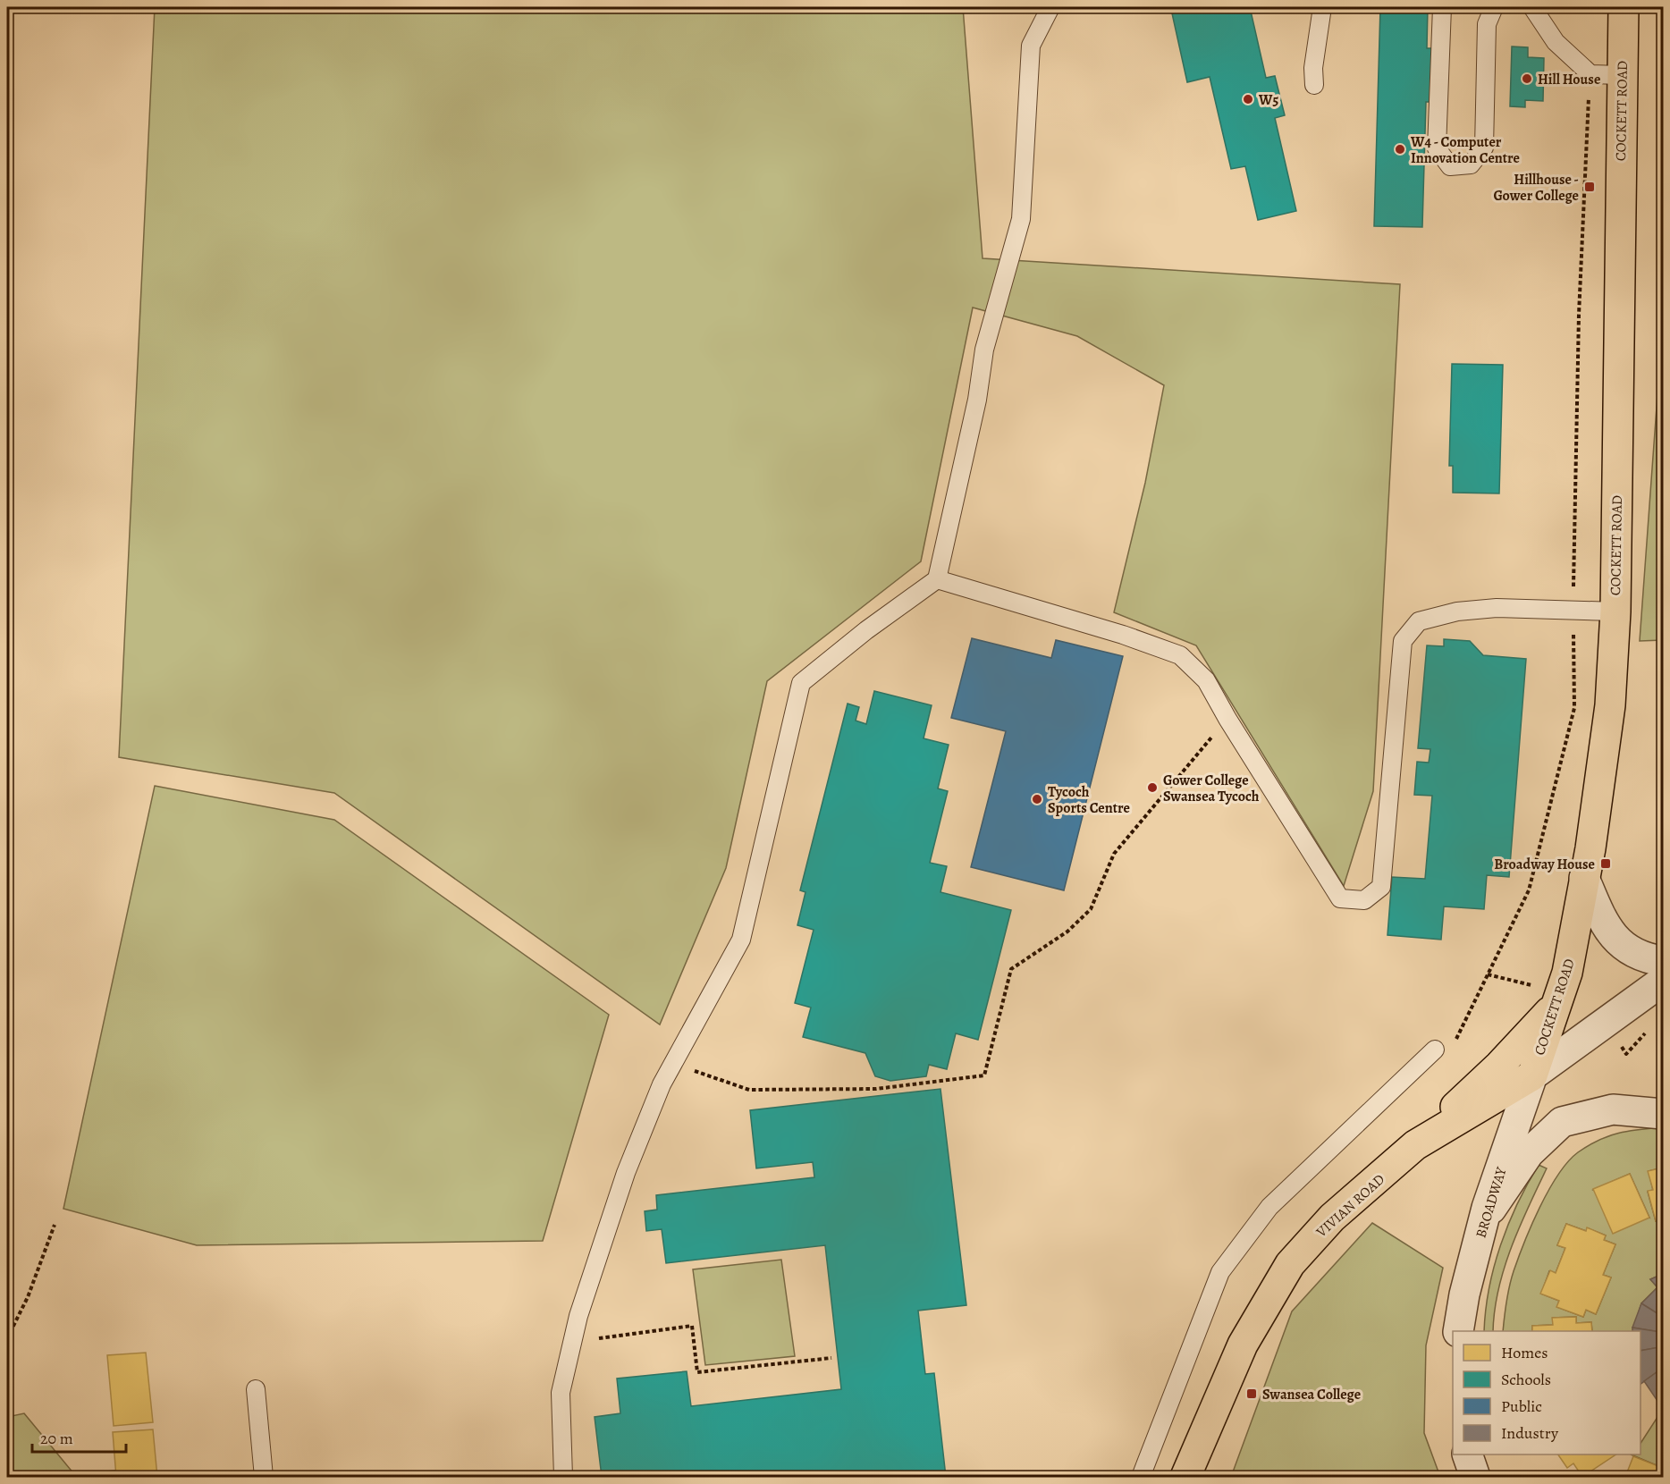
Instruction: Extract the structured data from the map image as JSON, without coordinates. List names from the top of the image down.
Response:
{
  "streets": {
    "main road": ["COCKETT ROAD", "VIVIAN ROAD"],
    "street": ["BROADWAY"]
  },
  "crossings": [
    ["COCKETT ROAD", "BROADWAY"],
    ["COCKETT ROAD", "VIVIAN ROAD"],
    ["BROADWAY", "VIVIAN ROAD"]
  ],
  "places": {
    "other": [
      "Hill House",
      "W5",
      "W4 - Computer Innovation Centre",
      "Gower College Swansea Tycoch",
      "Tycoch Sports Centre"
    ],
    "transit": ["Hillhouse - Gower College", "Broadway House", "Swansea College"]
  },
  "legend": [
    "Homes",
    "Schools",
    "Public",
    "Industry"
  ],
  "scale_bar": "20 m"
}
